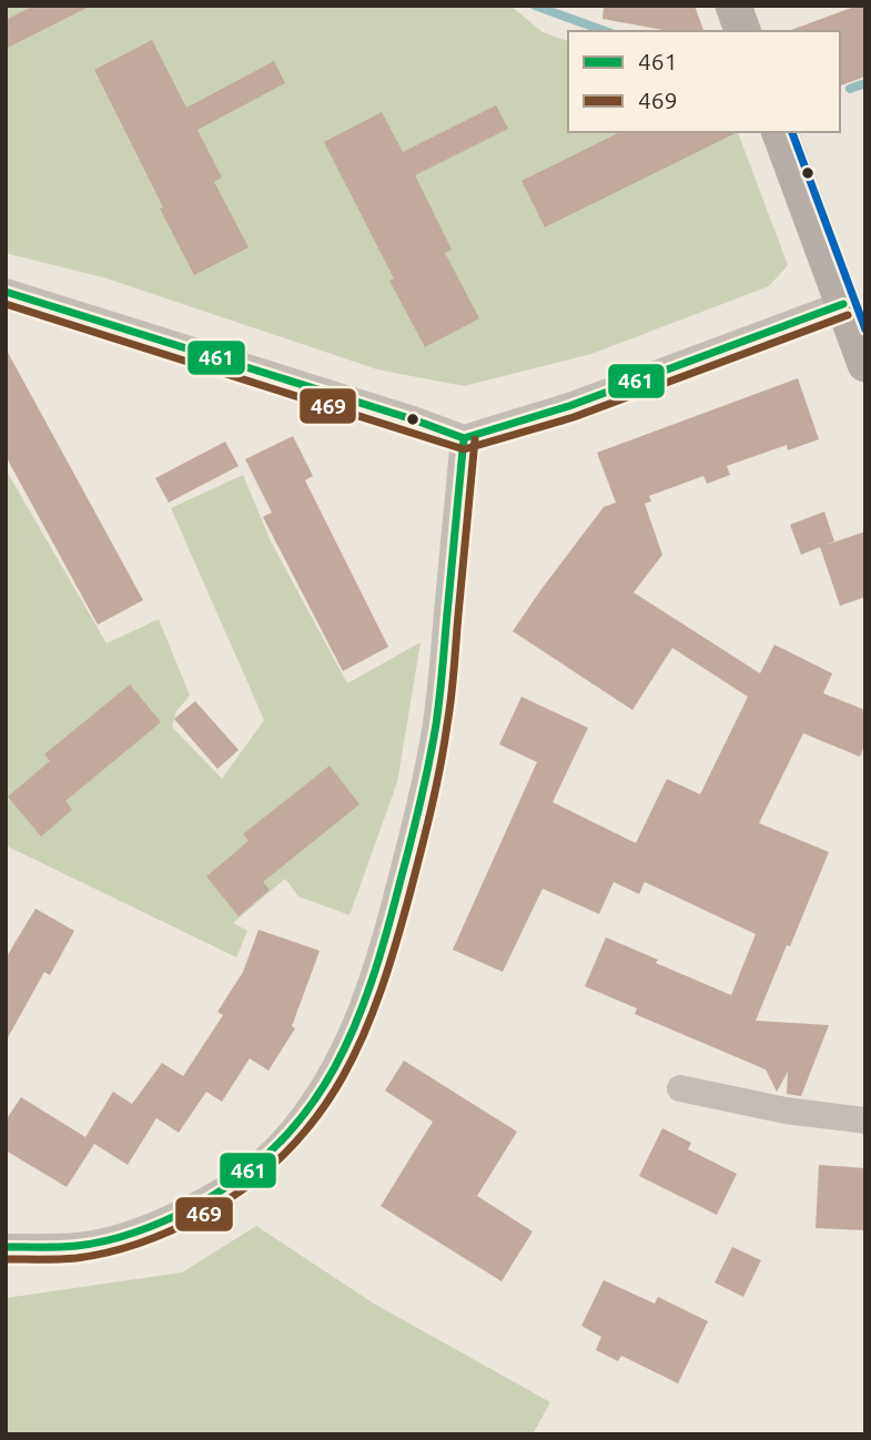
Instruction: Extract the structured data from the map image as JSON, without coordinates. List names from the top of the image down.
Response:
{
  "lines": ["transit line 461", "transit line 469"],
  "legend": ["461", "469"]
}
